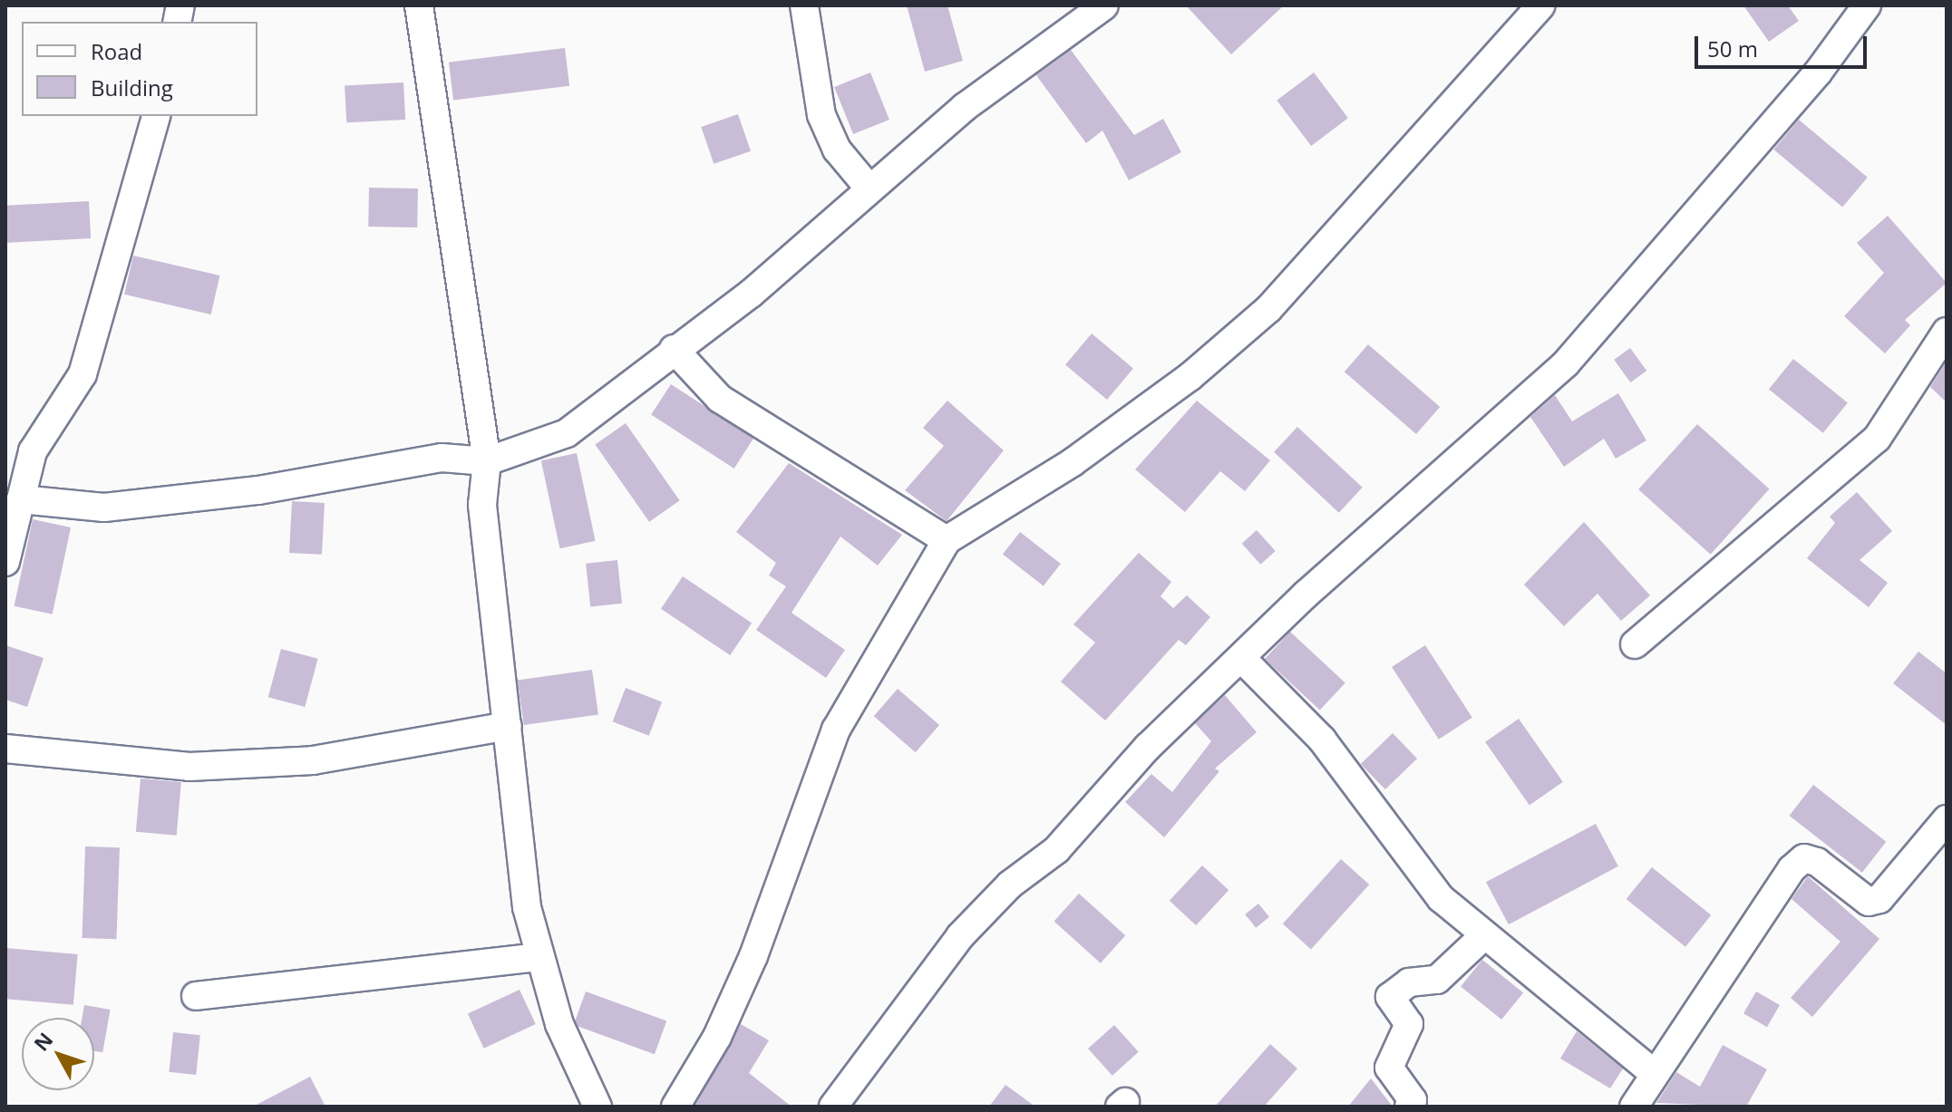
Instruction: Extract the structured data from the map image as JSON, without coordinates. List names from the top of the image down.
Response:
{
  "legend": ["Road", "Building"],
  "scale_bar": "50 m",
  "north": "top left"
}
